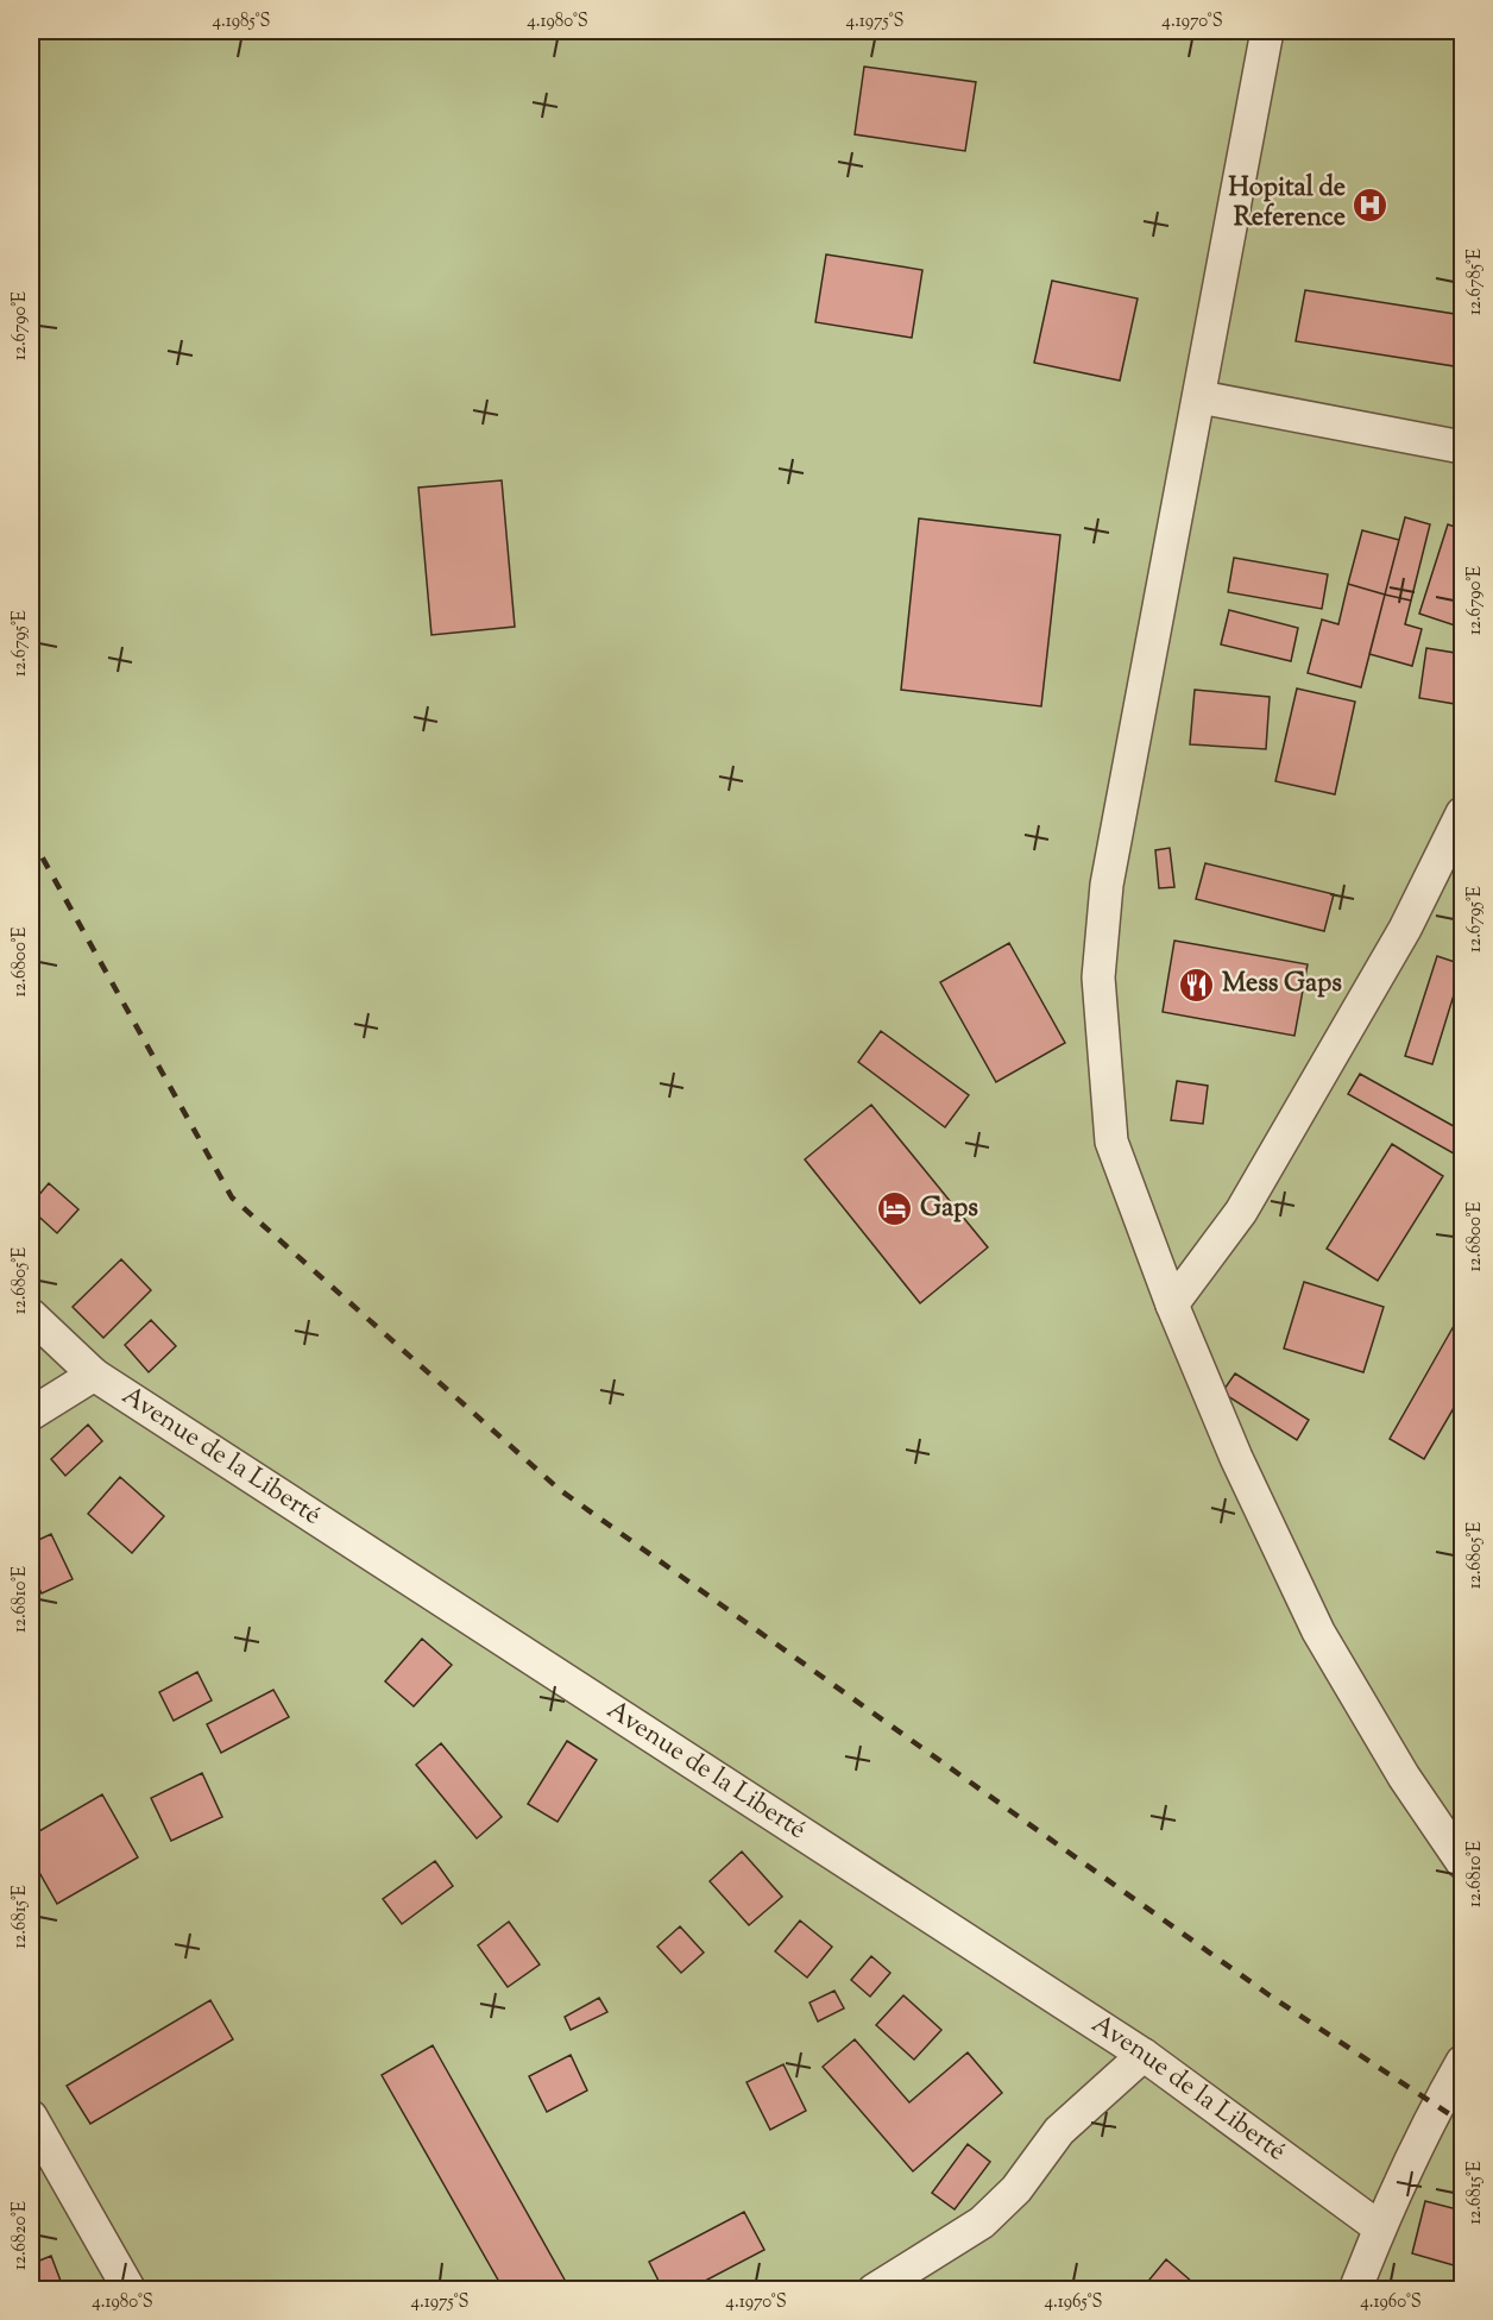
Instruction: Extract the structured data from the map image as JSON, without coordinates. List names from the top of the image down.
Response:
{
  "streets": {
    "street": ["Avenue de la Liberté"]
  },
  "places": {
    "hospital": ["Hopital de Reference"],
    "restaurant": ["Mess Gaps"],
    "hotel": ["Gaps"]
  },
  "coordinates": [
    "4.1985°S",
    "4.1980°S",
    "4.1975°S",
    "4.1970°S",
    "12.6785°E",
    "12.6790°E",
    "12.6795°E",
    "12.6800°E",
    "12.6805°E",
    "12.6810°E",
    "12.6815°E",
    "12.6820°E",
    "4.1965°S",
    "4.1960°S"
  ]
}
